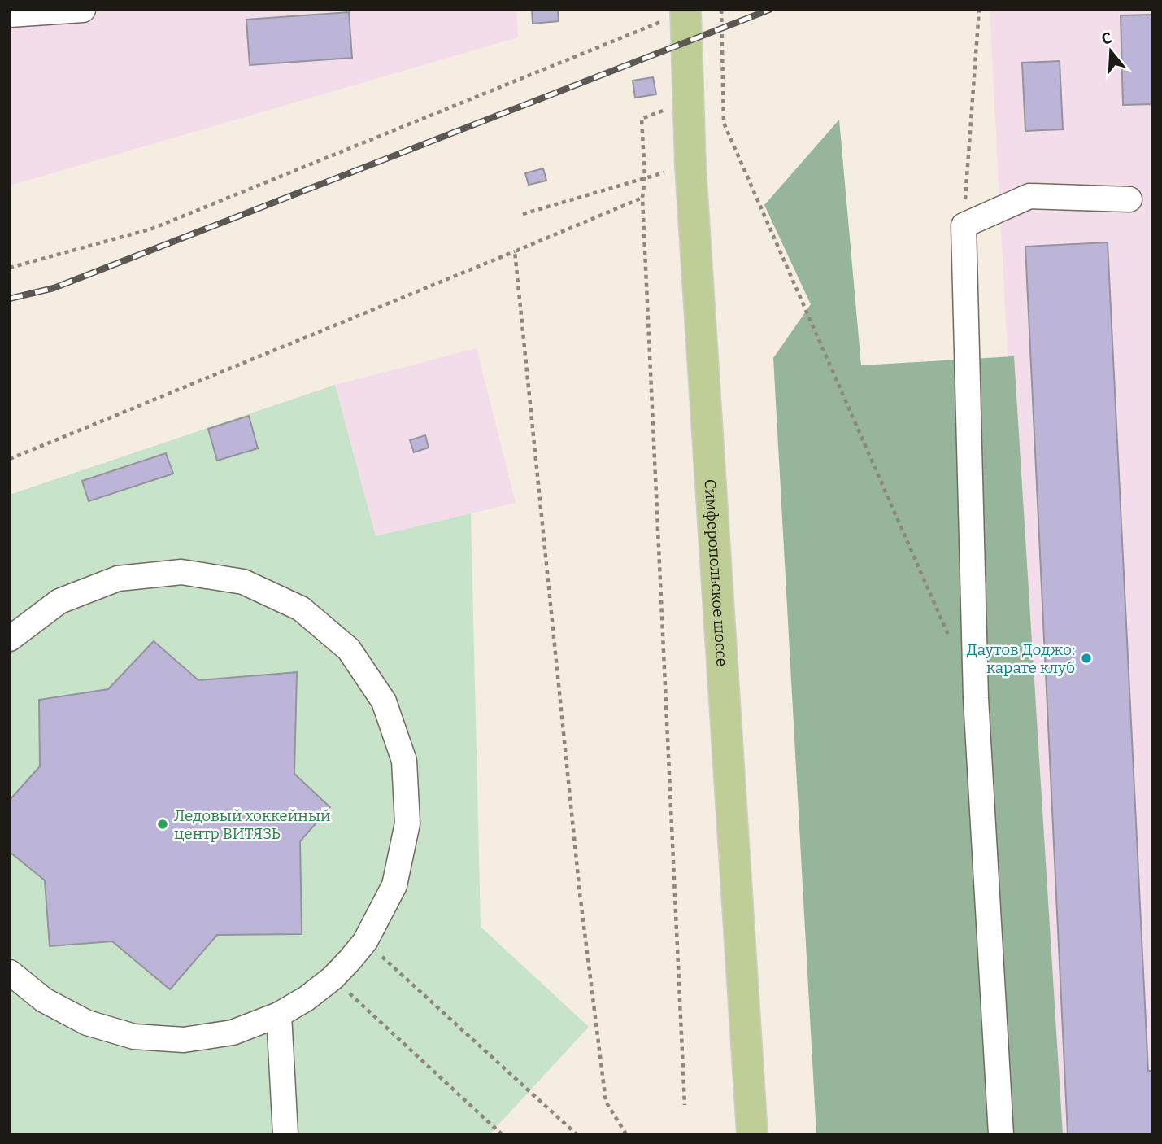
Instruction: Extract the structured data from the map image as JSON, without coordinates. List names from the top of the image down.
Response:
{
  "streets": {
    "main road": ["Симферопольское шоссе"]
  },
  "places": ["Даутов Доджо: карате клуб", "Ледовый хоккейный центр ВИТЯЗЬ"],
  "north": "top"
}
